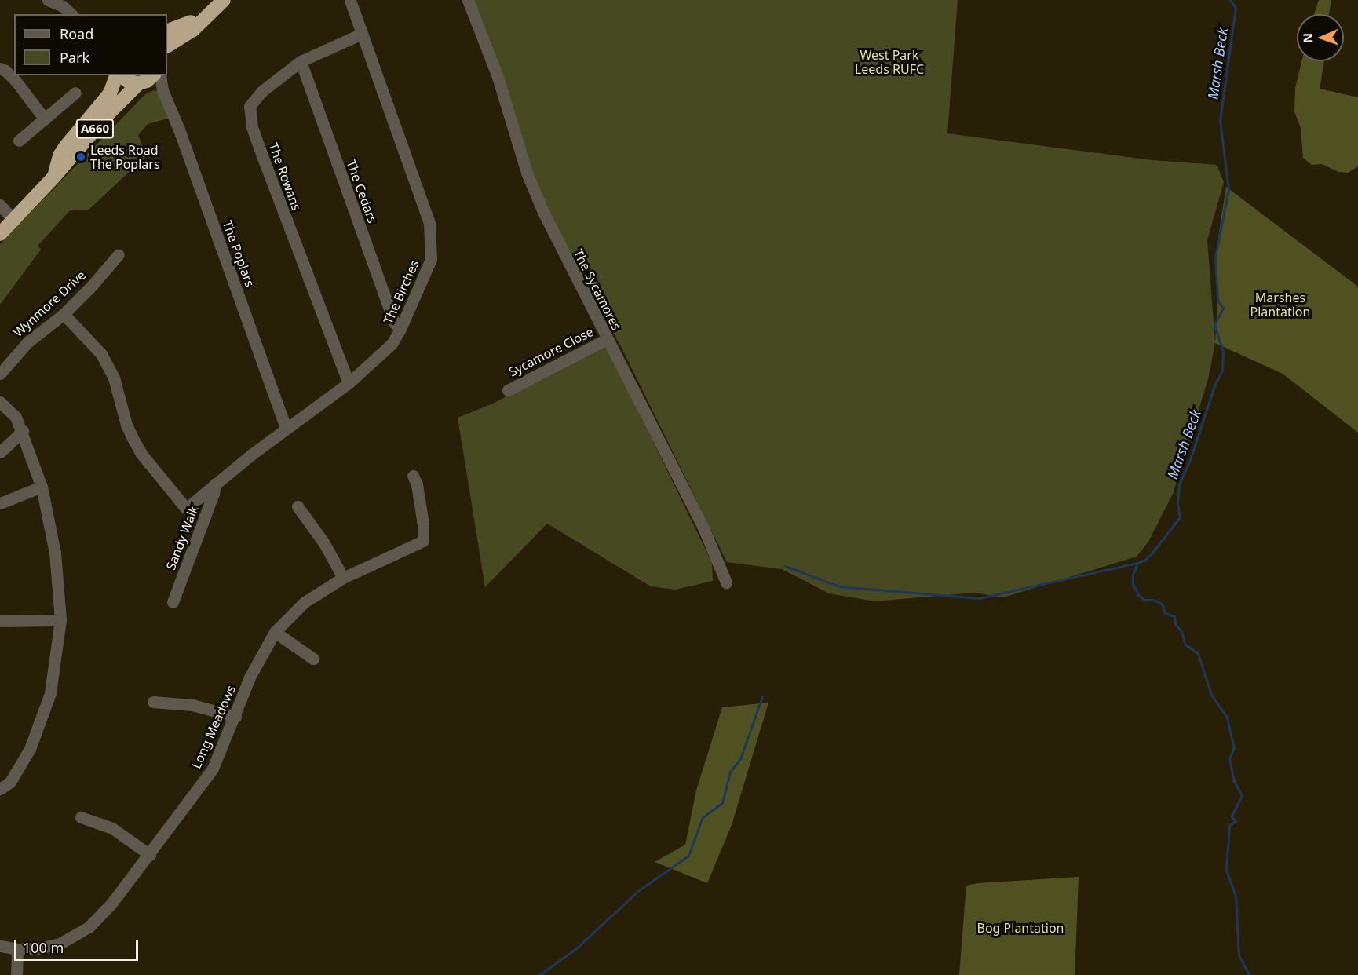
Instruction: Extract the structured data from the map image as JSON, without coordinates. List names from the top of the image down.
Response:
{
  "streets": {
    "highway": ["A660"],
    "street": [
      "The Rowans",
      "The Cedars",
      "The Poplars",
      "The Sycamores",
      "The Birches",
      "Wynmore Drive",
      "Sycamore Close",
      "Sandy Walk",
      "Long Meadows"
    ]
  },
  "crossings": [
    ["The Rowans", "The Cedars"],
    ["The Rowans", "The Birches"],
    ["The Cedars", "The Birches"],
    ["The Poplars", "The Birches"],
    ["The Sycamores", "Sycamore Close"],
    ["The Birches", "Wynmore Drive"],
    ["The Birches", "Sandy Walk"]
  ],
  "water": ["Marsh Beck"],
  "parks": ["West Park Leeds RUFC", "Marshes Plantation", "Bog Plantation"],
  "places": ["Leeds Road The Poplars"],
  "legend": ["Road", "Park"],
  "scale_bar": "100 m",
  "north": "left"
}
